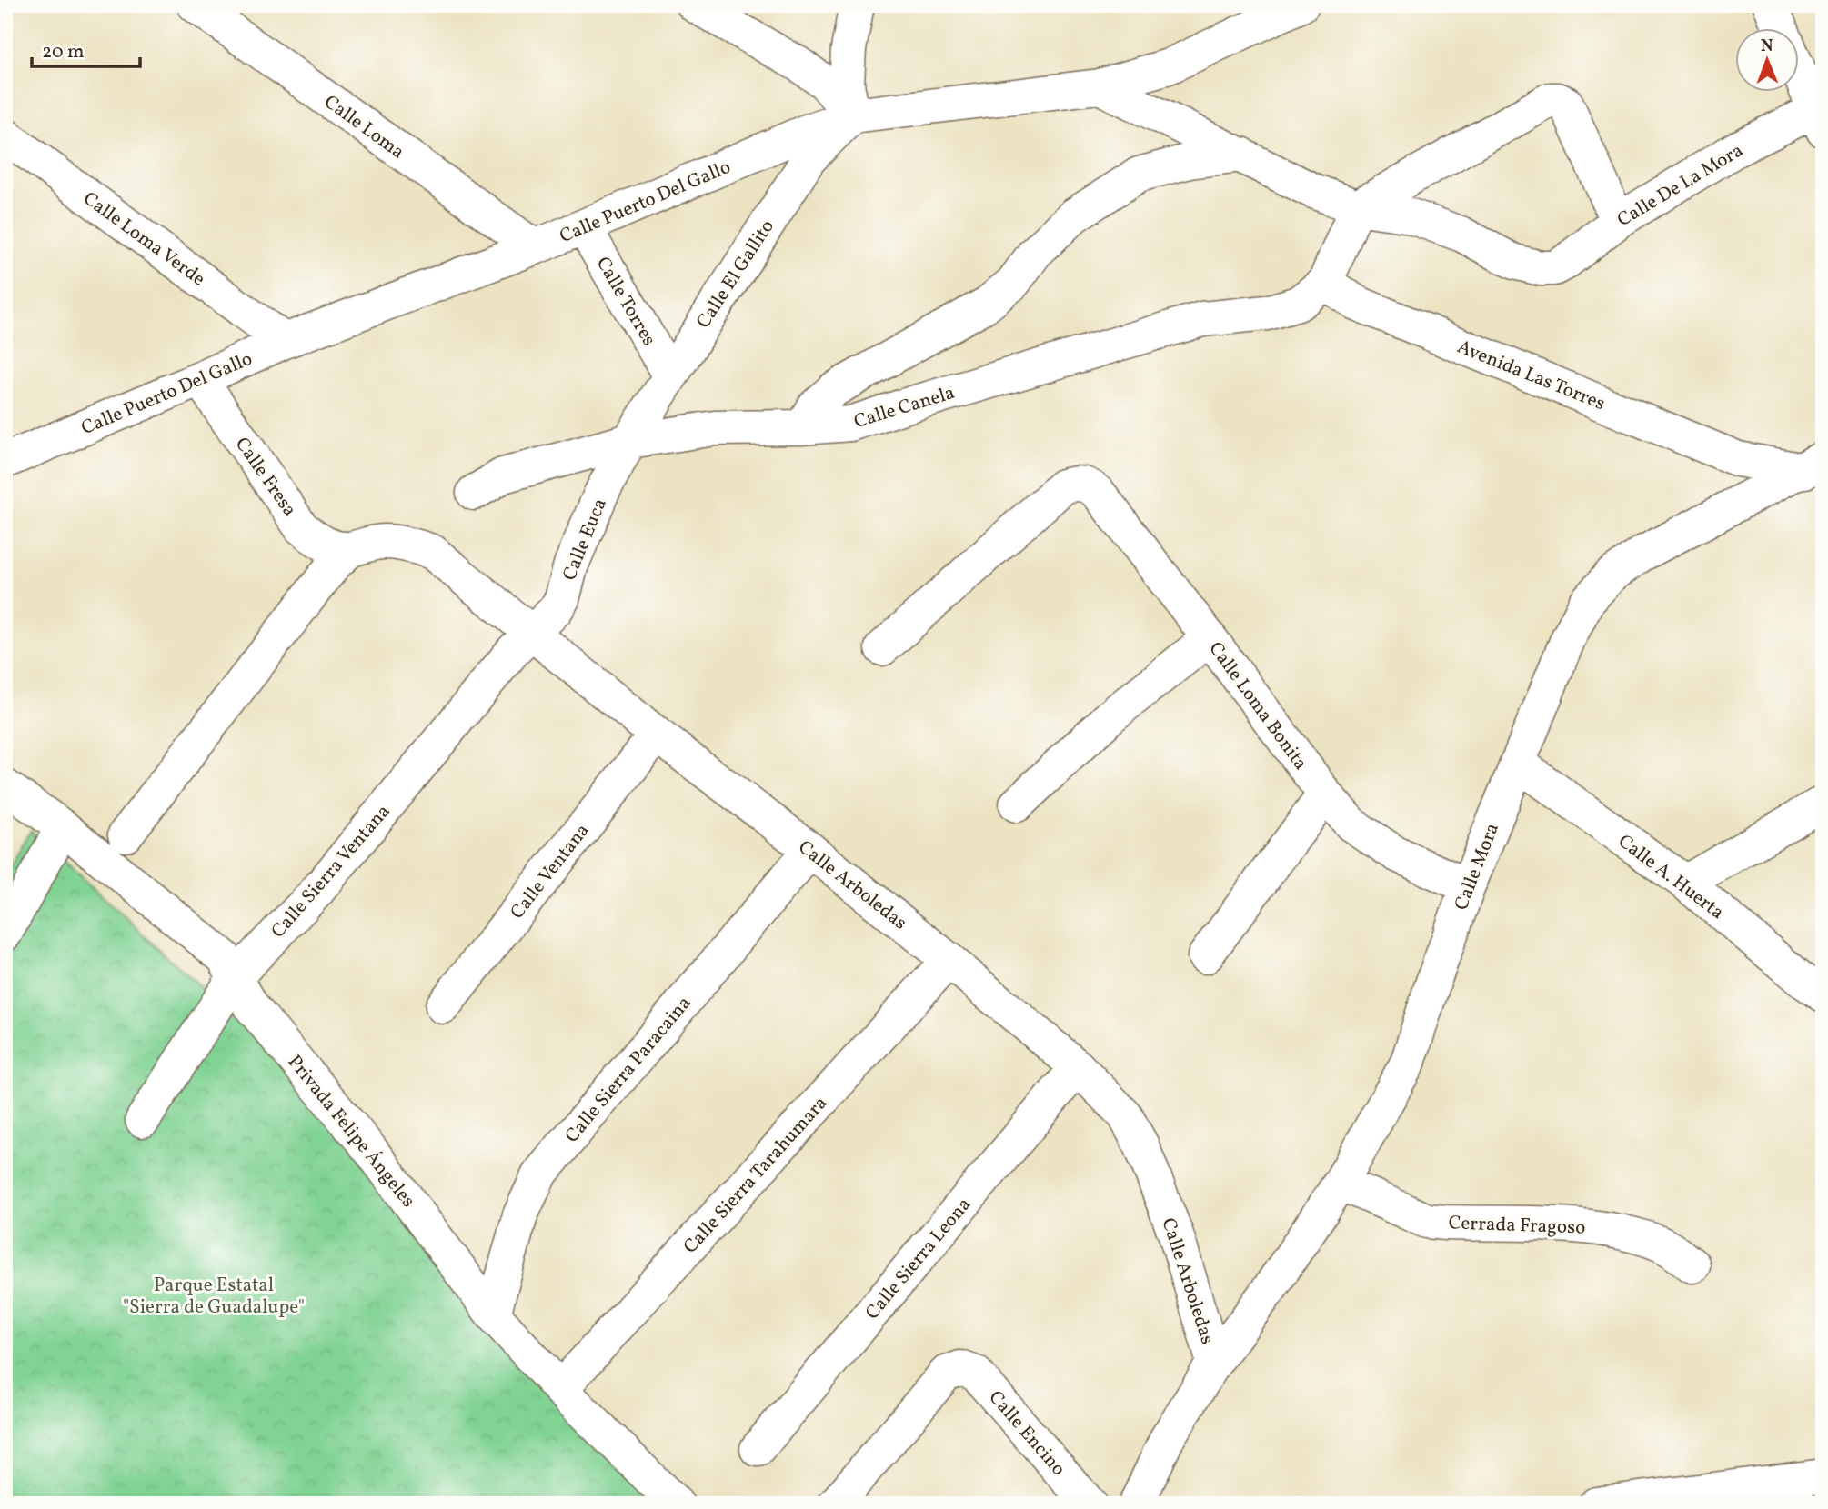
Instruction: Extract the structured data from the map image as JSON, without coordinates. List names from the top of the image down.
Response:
{
  "streets": {
    "street": [
      "Calle Loma",
      "Calle De La Mora",
      "Calle Puerto Del Gallo",
      "Calle Loma Verde",
      "Calle El Gallito",
      "Calle Torres",
      "Avenida Las Torres",
      "Calle Canela",
      "Calle Fresa",
      "Calle Euca",
      "Calle Loma Bonita",
      "Calle Mora",
      "Calle Sierra Ventana",
      "Calle Ventana",
      "Calle A. Huerta",
      "Calle Arboledas",
      "Calle Sierra Paracaina",
      "Privada Felipe Ángeles",
      "Calle Sierra Tarahumara",
      "Cerrada Fragoso",
      "Calle Sierra Leona",
      "Calle Encino"
    ]
  },
  "crossings": [
    ["Calle Loma", "Calle Puerto Del Gallo"],
    ["Calle Puerto Del Gallo", "Calle Loma Verde"],
    ["Calle Puerto Del Gallo", "Calle El Gallito"],
    ["Calle Puerto Del Gallo", "Calle Torres"],
    ["Calle Puerto Del Gallo", "Calle Fresa"],
    ["Calle El Gallito", "Calle Torres"],
    ["Calle El Gallito", "Calle Canela"],
    ["Calle El Gallito", "Calle Euca"],
    ["Avenida Las Torres", "Calle Canela"],
    ["Avenida Las Torres", "Calle Mora"],
    ["Calle Canela", "Calle Euca"],
    ["Calle Fresa", "Calle Arboledas"],
    ["Calle Euca", "Calle Sierra Ventana"],
    ["Calle Euca", "Calle Arboledas"],
    ["Calle Loma Bonita", "Calle Mora"],
    ["Calle Mora", "Calle A. Huerta"],
    ["Calle Mora", "Calle Arboledas"],
    ["Calle Mora", "Cerrada Fragoso"],
    ["Calle Sierra Ventana", "Calle Arboledas"],
    ["Calle Sierra Ventana", "Privada Felipe Ángeles"],
    ["Calle Ventana", "Calle Arboledas"],
    ["Calle Arboledas", "Calle Sierra Paracaina"],
    ["Calle Arboledas", "Calle Sierra Tarahumara"],
    ["Calle Arboledas", "Calle Sierra Leona"],
    ["Calle Sierra Paracaina", "Privada Felipe Ángeles"],
    ["Privada Felipe Ángeles", "Calle Sierra Tarahumara"]
  ],
  "parks": ["Parque Estatal \"Sierra de Guadalupe\""],
  "scale_bar": "20 m",
  "north": "top"
}
